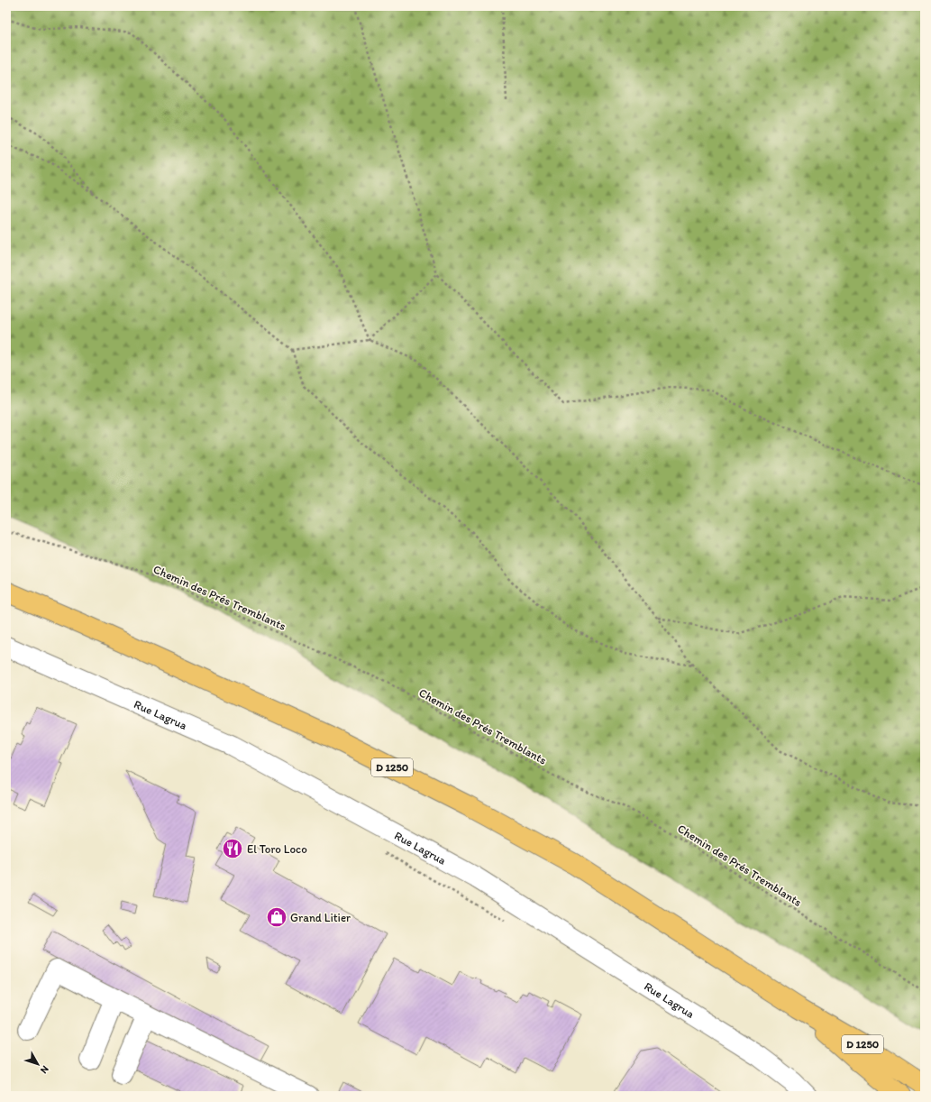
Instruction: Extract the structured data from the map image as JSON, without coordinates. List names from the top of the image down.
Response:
{
  "streets": {
    "main road": ["D 1250"],
    "street": ["Rue Lagrua"],
    "path": ["Chemin des Prés Tremblants"]
  },
  "places": {
    "restaurant": ["El Toro Loco"],
    "shop": ["Grand Litier"]
  },
  "north": "bottom right"
}
